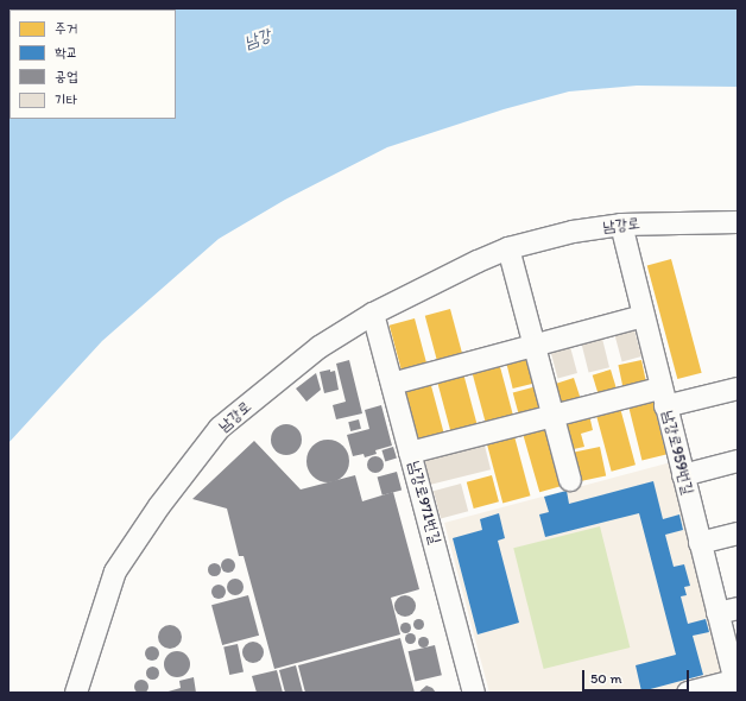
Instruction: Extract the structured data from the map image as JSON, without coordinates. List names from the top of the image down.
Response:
{
  "streets": {
    "street": ["남강로", "남강로959번길", "남강로971번길"]
  },
  "crossings": [
    ["남강로", "남강로959번길"],
    ["남강로", "남강로971번길"]
  ],
  "water": ["남강"],
  "legend": [
    "주거",
    "학교",
    "공업",
    "기타"
  ],
  "scale_bar": "50 m"
}
